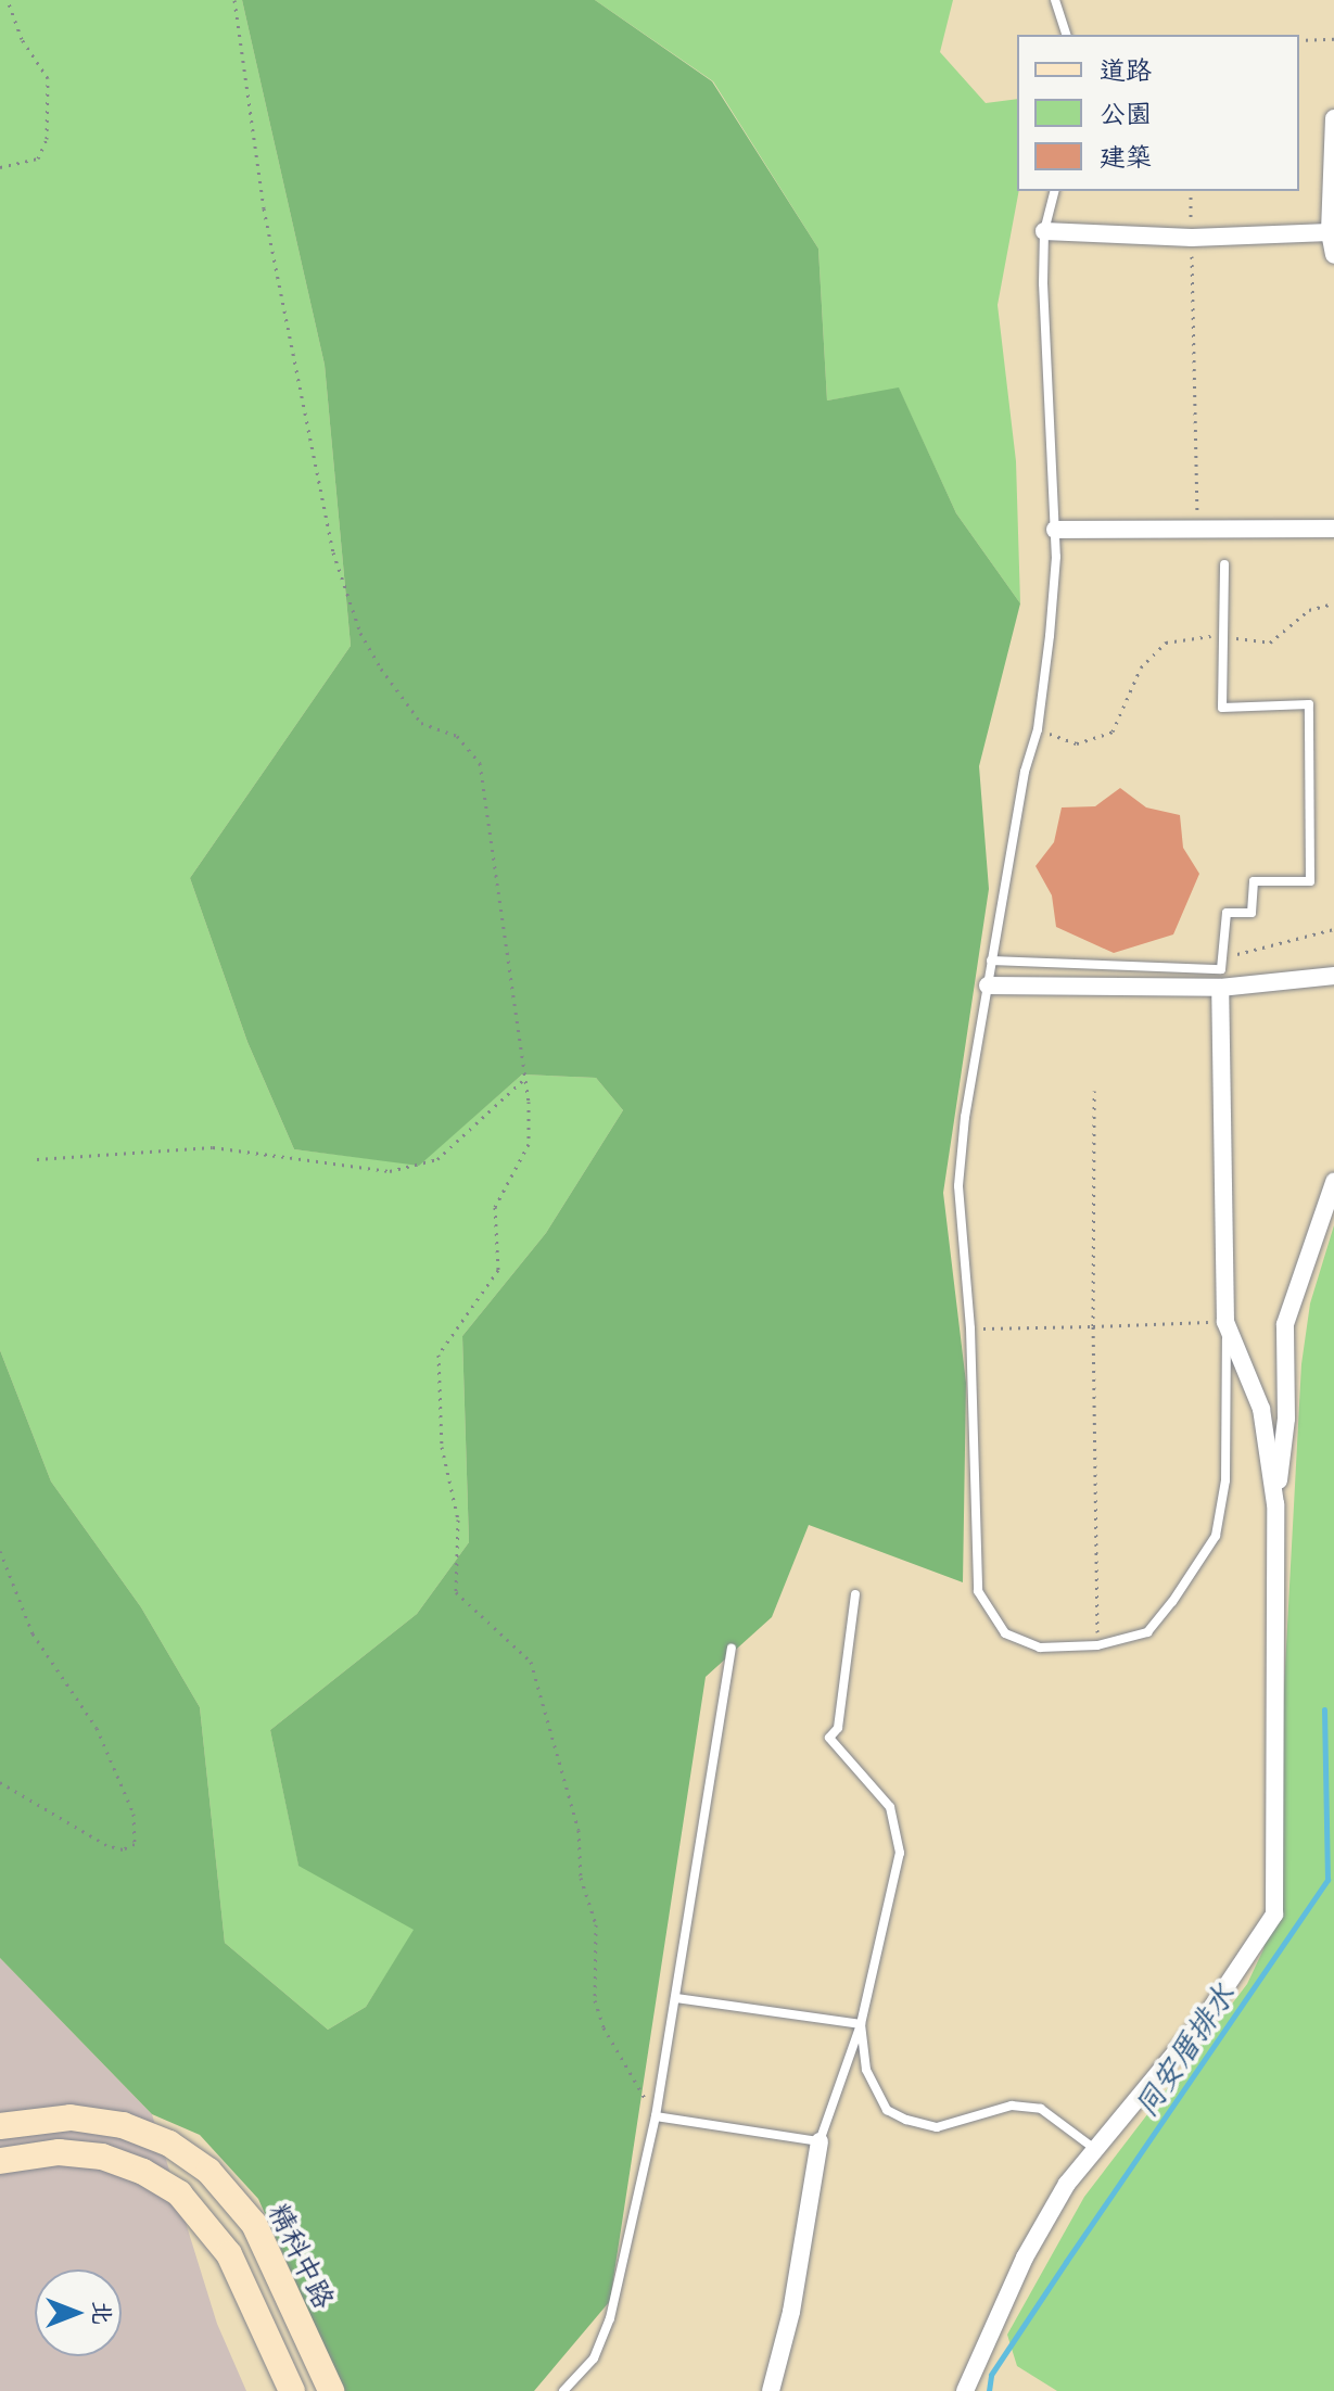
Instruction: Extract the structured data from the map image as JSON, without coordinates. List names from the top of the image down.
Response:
{
  "streets": {
    "street": ["精科中路"]
  },
  "water": ["同安厝排水"],
  "legend": ["道路", "公園", "建築"],
  "north": "right"
}
